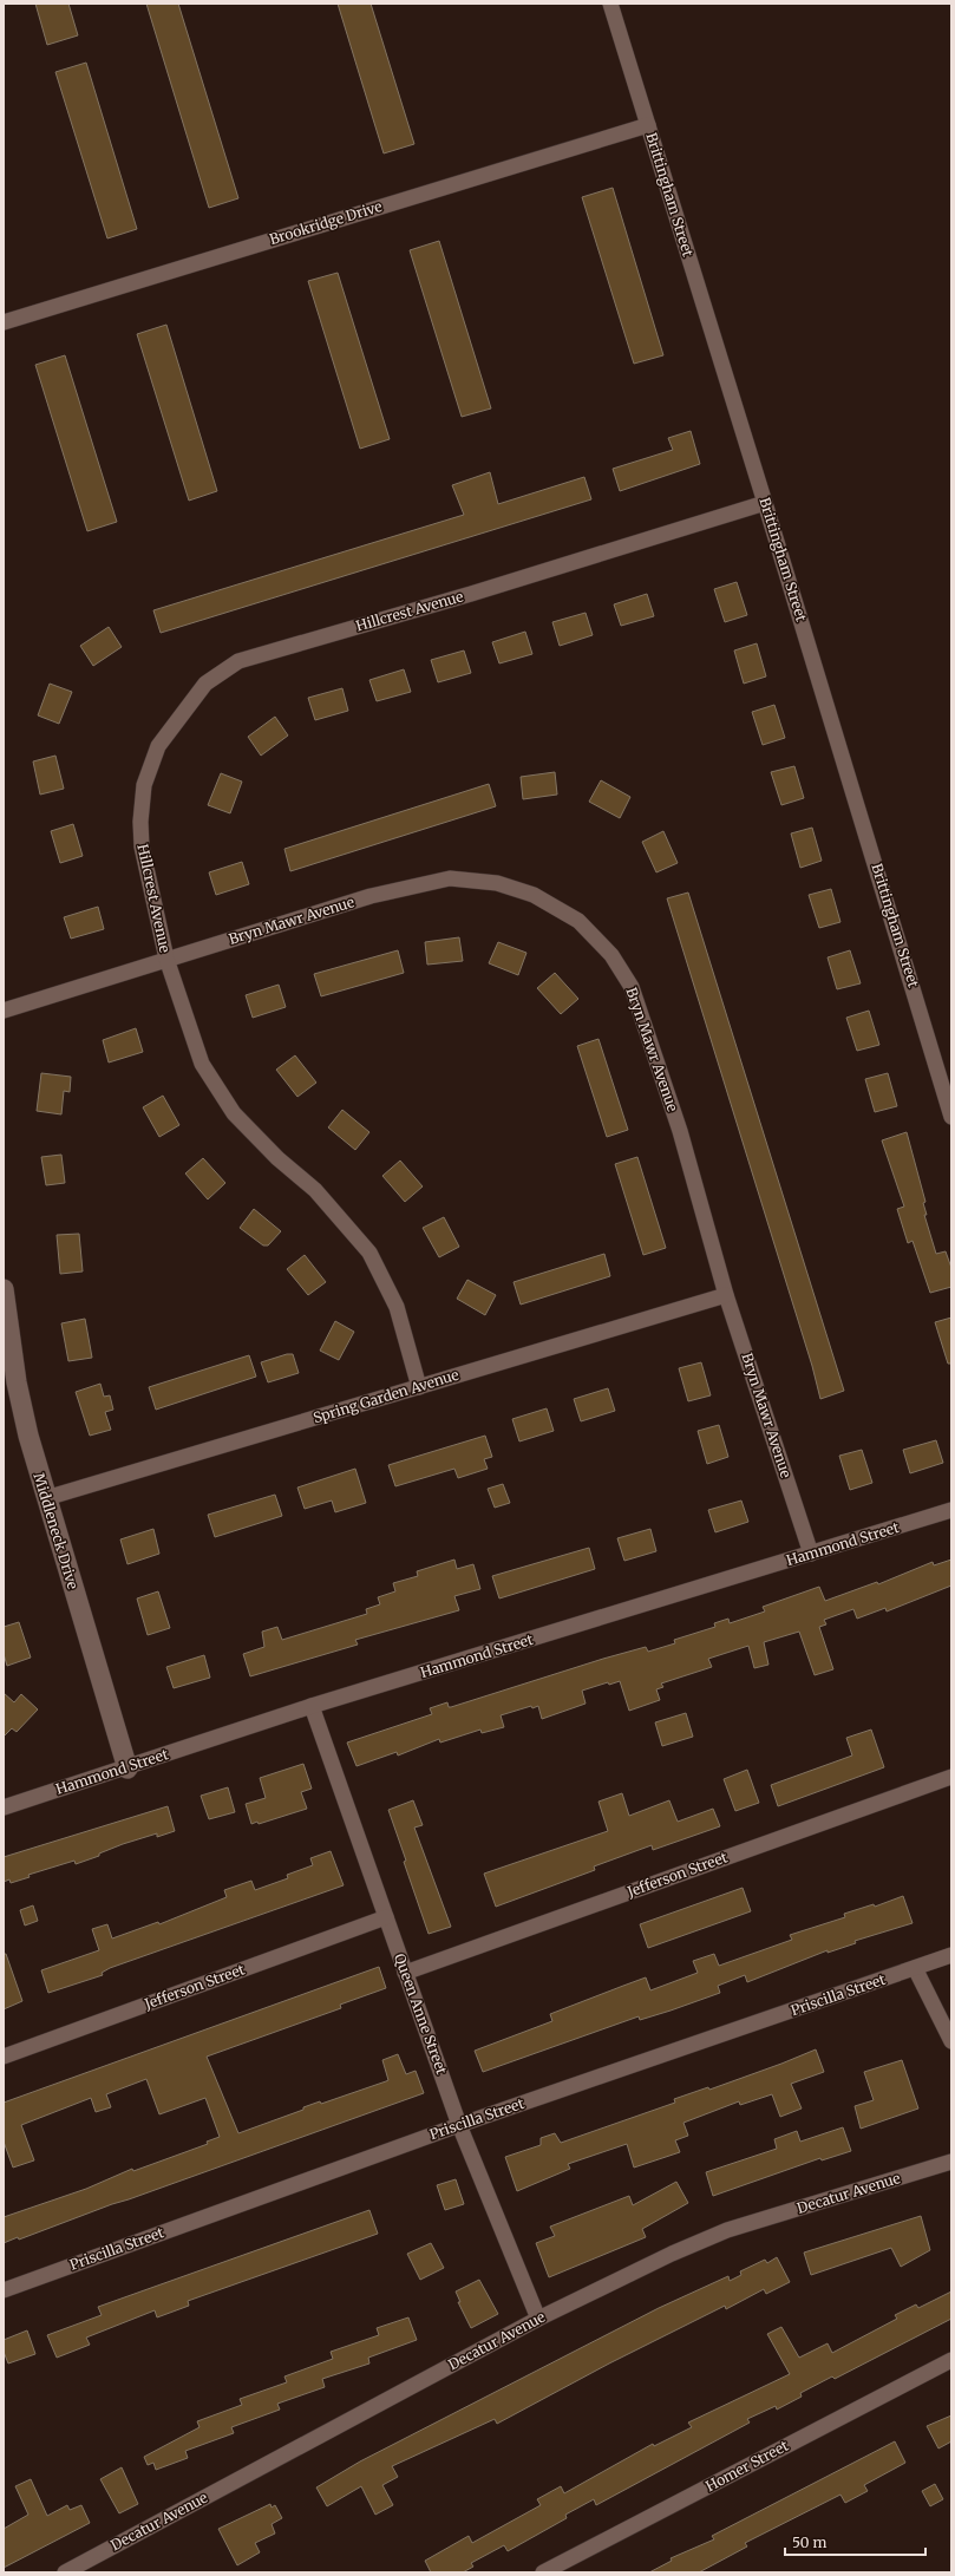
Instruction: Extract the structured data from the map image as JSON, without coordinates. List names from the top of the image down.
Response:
{
  "streets": {
    "street": [
      "Brittingham Street",
      "Brookridge Drive",
      "Hillcrest Avenue",
      "Bryn Mawr Avenue",
      "Spring Garden Avenue",
      "Middleneck Drive",
      "Hammond Street",
      "Jefferson Street",
      "Priscilla Street",
      "Queen Anne Street",
      "Decatur Avenue",
      "Homer Street"
    ]
  },
  "crossings": [
    ["Brittingham Street", "Brookridge Drive"],
    ["Brittingham Street", "Hillcrest Avenue"],
    ["Hillcrest Avenue", "Bryn Mawr Avenue"],
    ["Hillcrest Avenue", "Spring Garden Avenue"],
    ["Bryn Mawr Avenue", "Spring Garden Avenue"],
    ["Bryn Mawr Avenue", "Hammond Street"],
    ["Spring Garden Avenue", "Middleneck Drive"],
    ["Middleneck Drive", "Hammond Street"],
    ["Hammond Street", "Queen Anne Street"],
    ["Jefferson Street", "Queen Anne Street"],
    ["Priscilla Street", "Queen Anne Street"],
    ["Queen Anne Street", "Decatur Avenue"]
  ],
  "scale_bar": "50 m"
}
